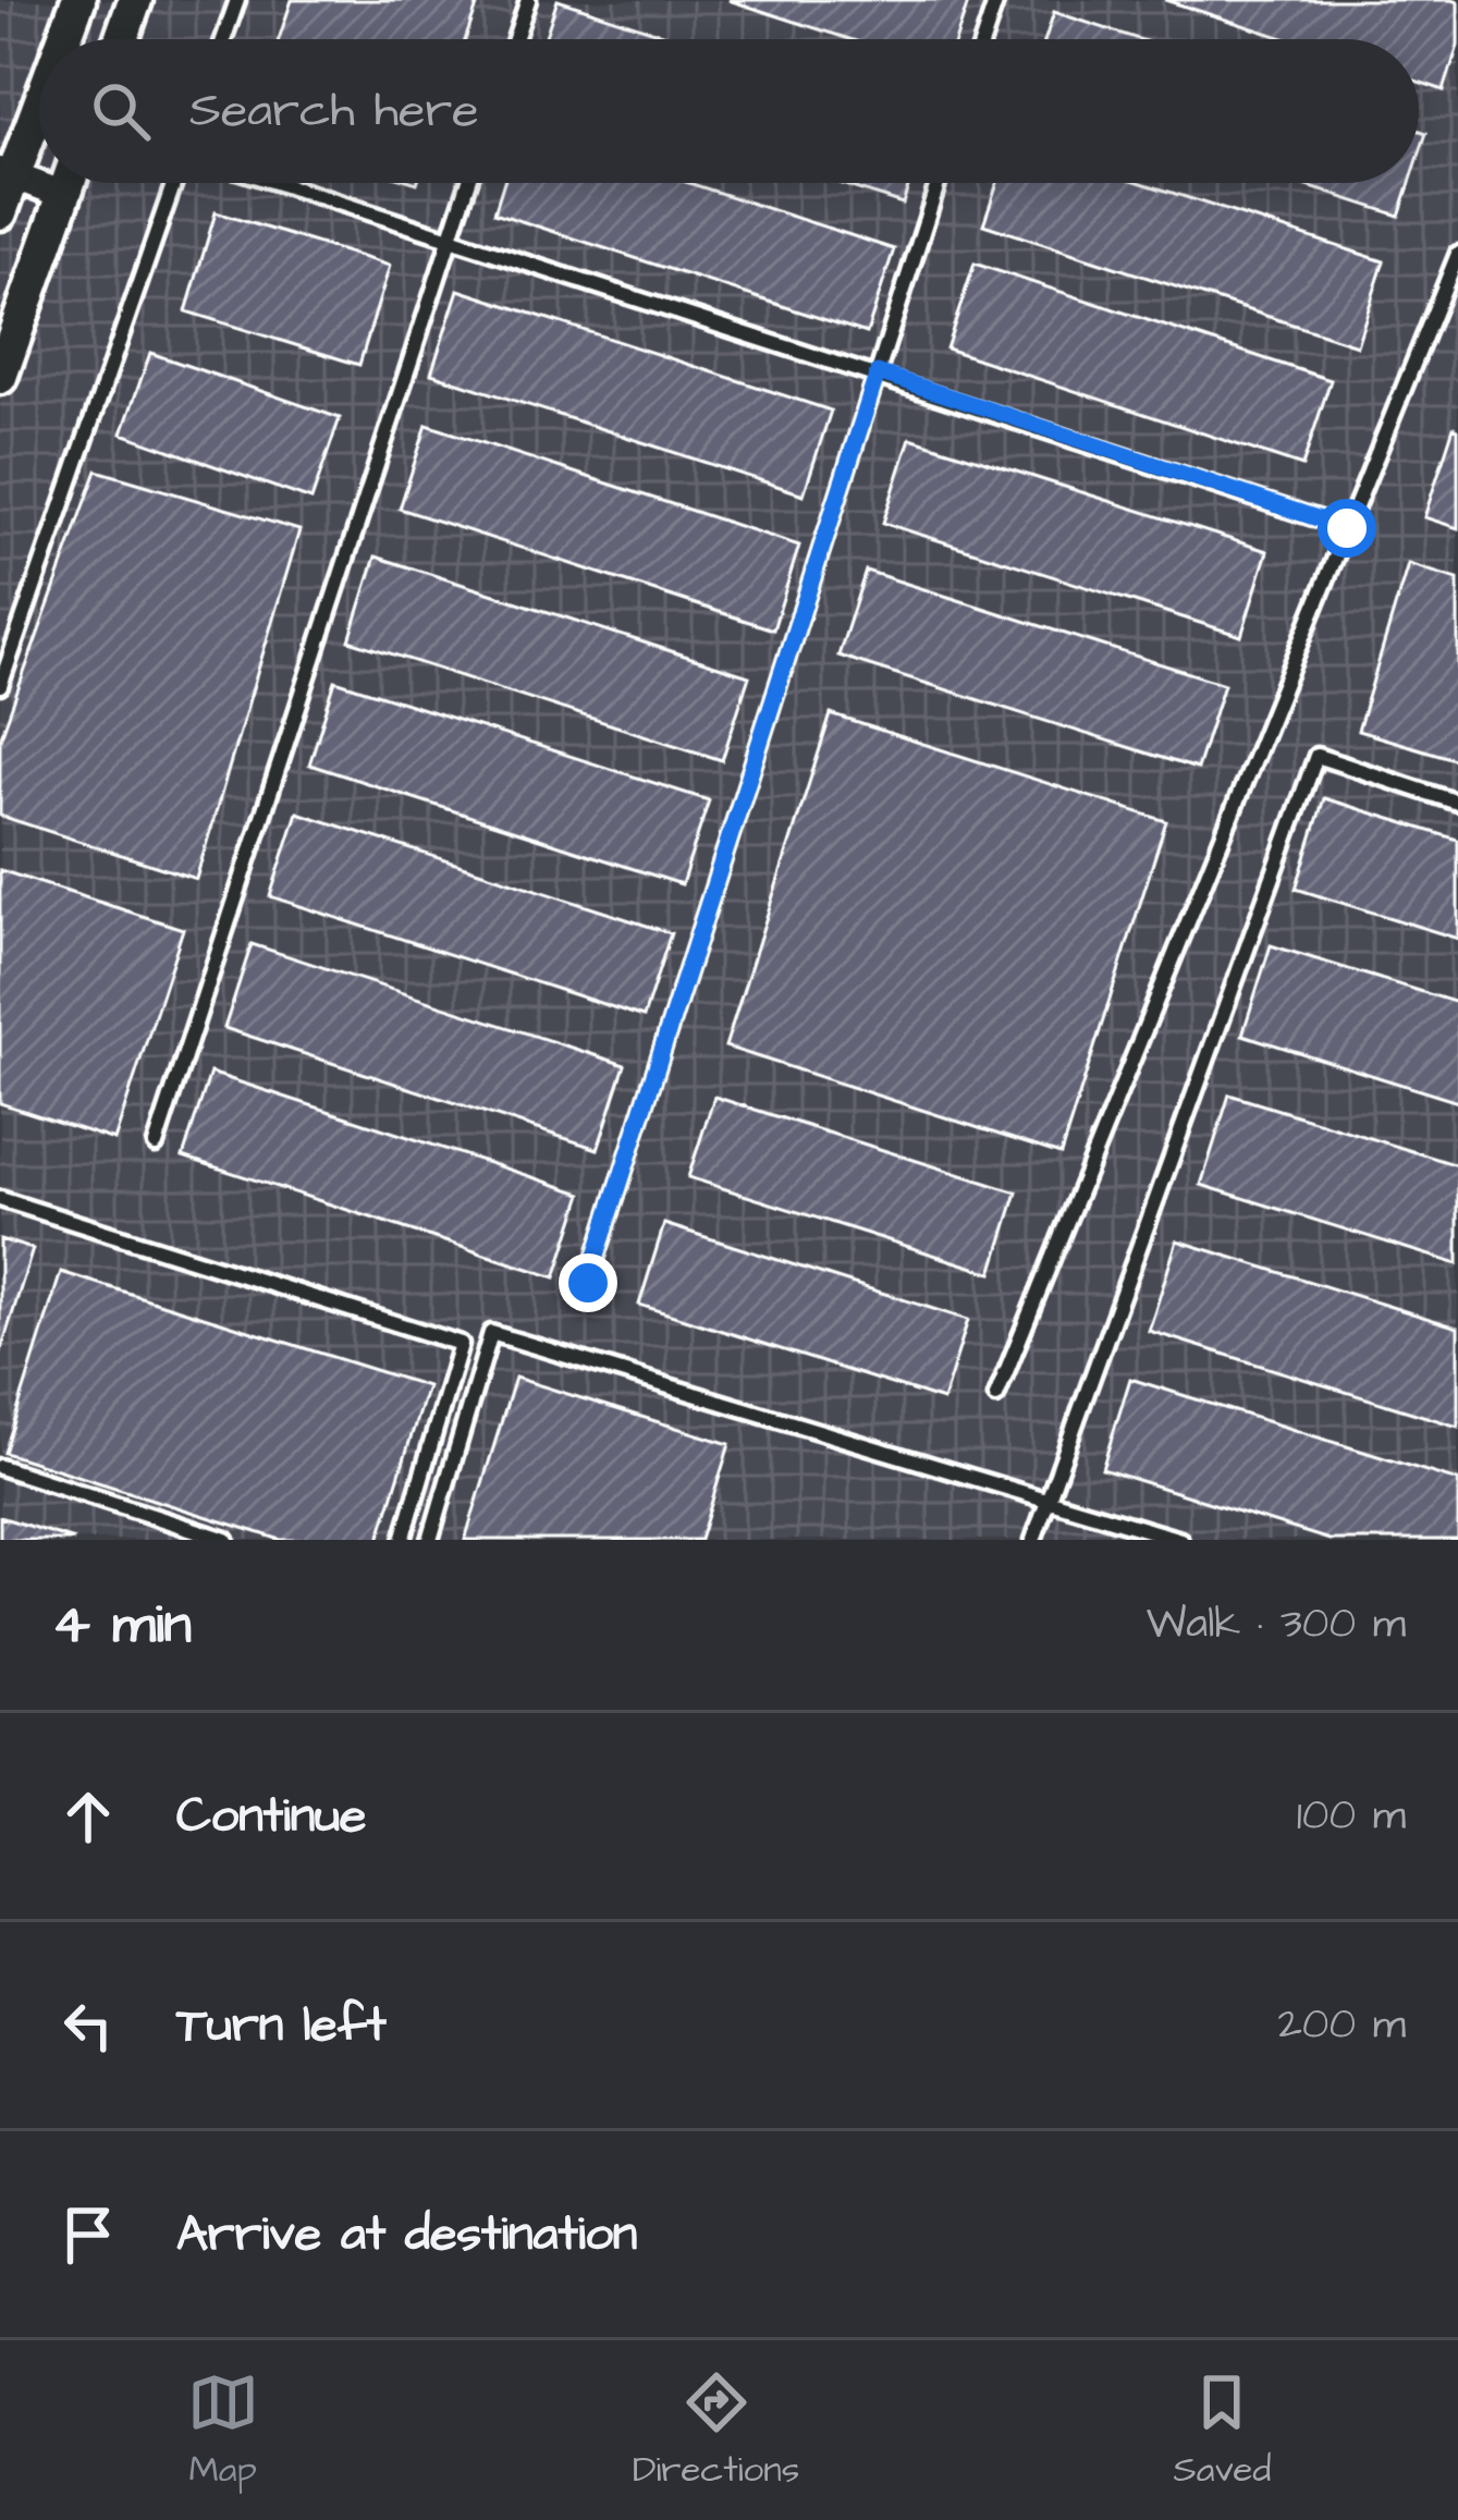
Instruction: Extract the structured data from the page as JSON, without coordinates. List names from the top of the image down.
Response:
{
  "page": {
    "search": "Search here",
    "heading": ["4 min", "Walk · 300 m"],
    "list": [
      ["Continue", "100 m"],
      ["Turn left", "200 m"],
      "Arrive at destination"
    ],
    "nav": ["Map", "Directions", "Saved"]
  }
}
